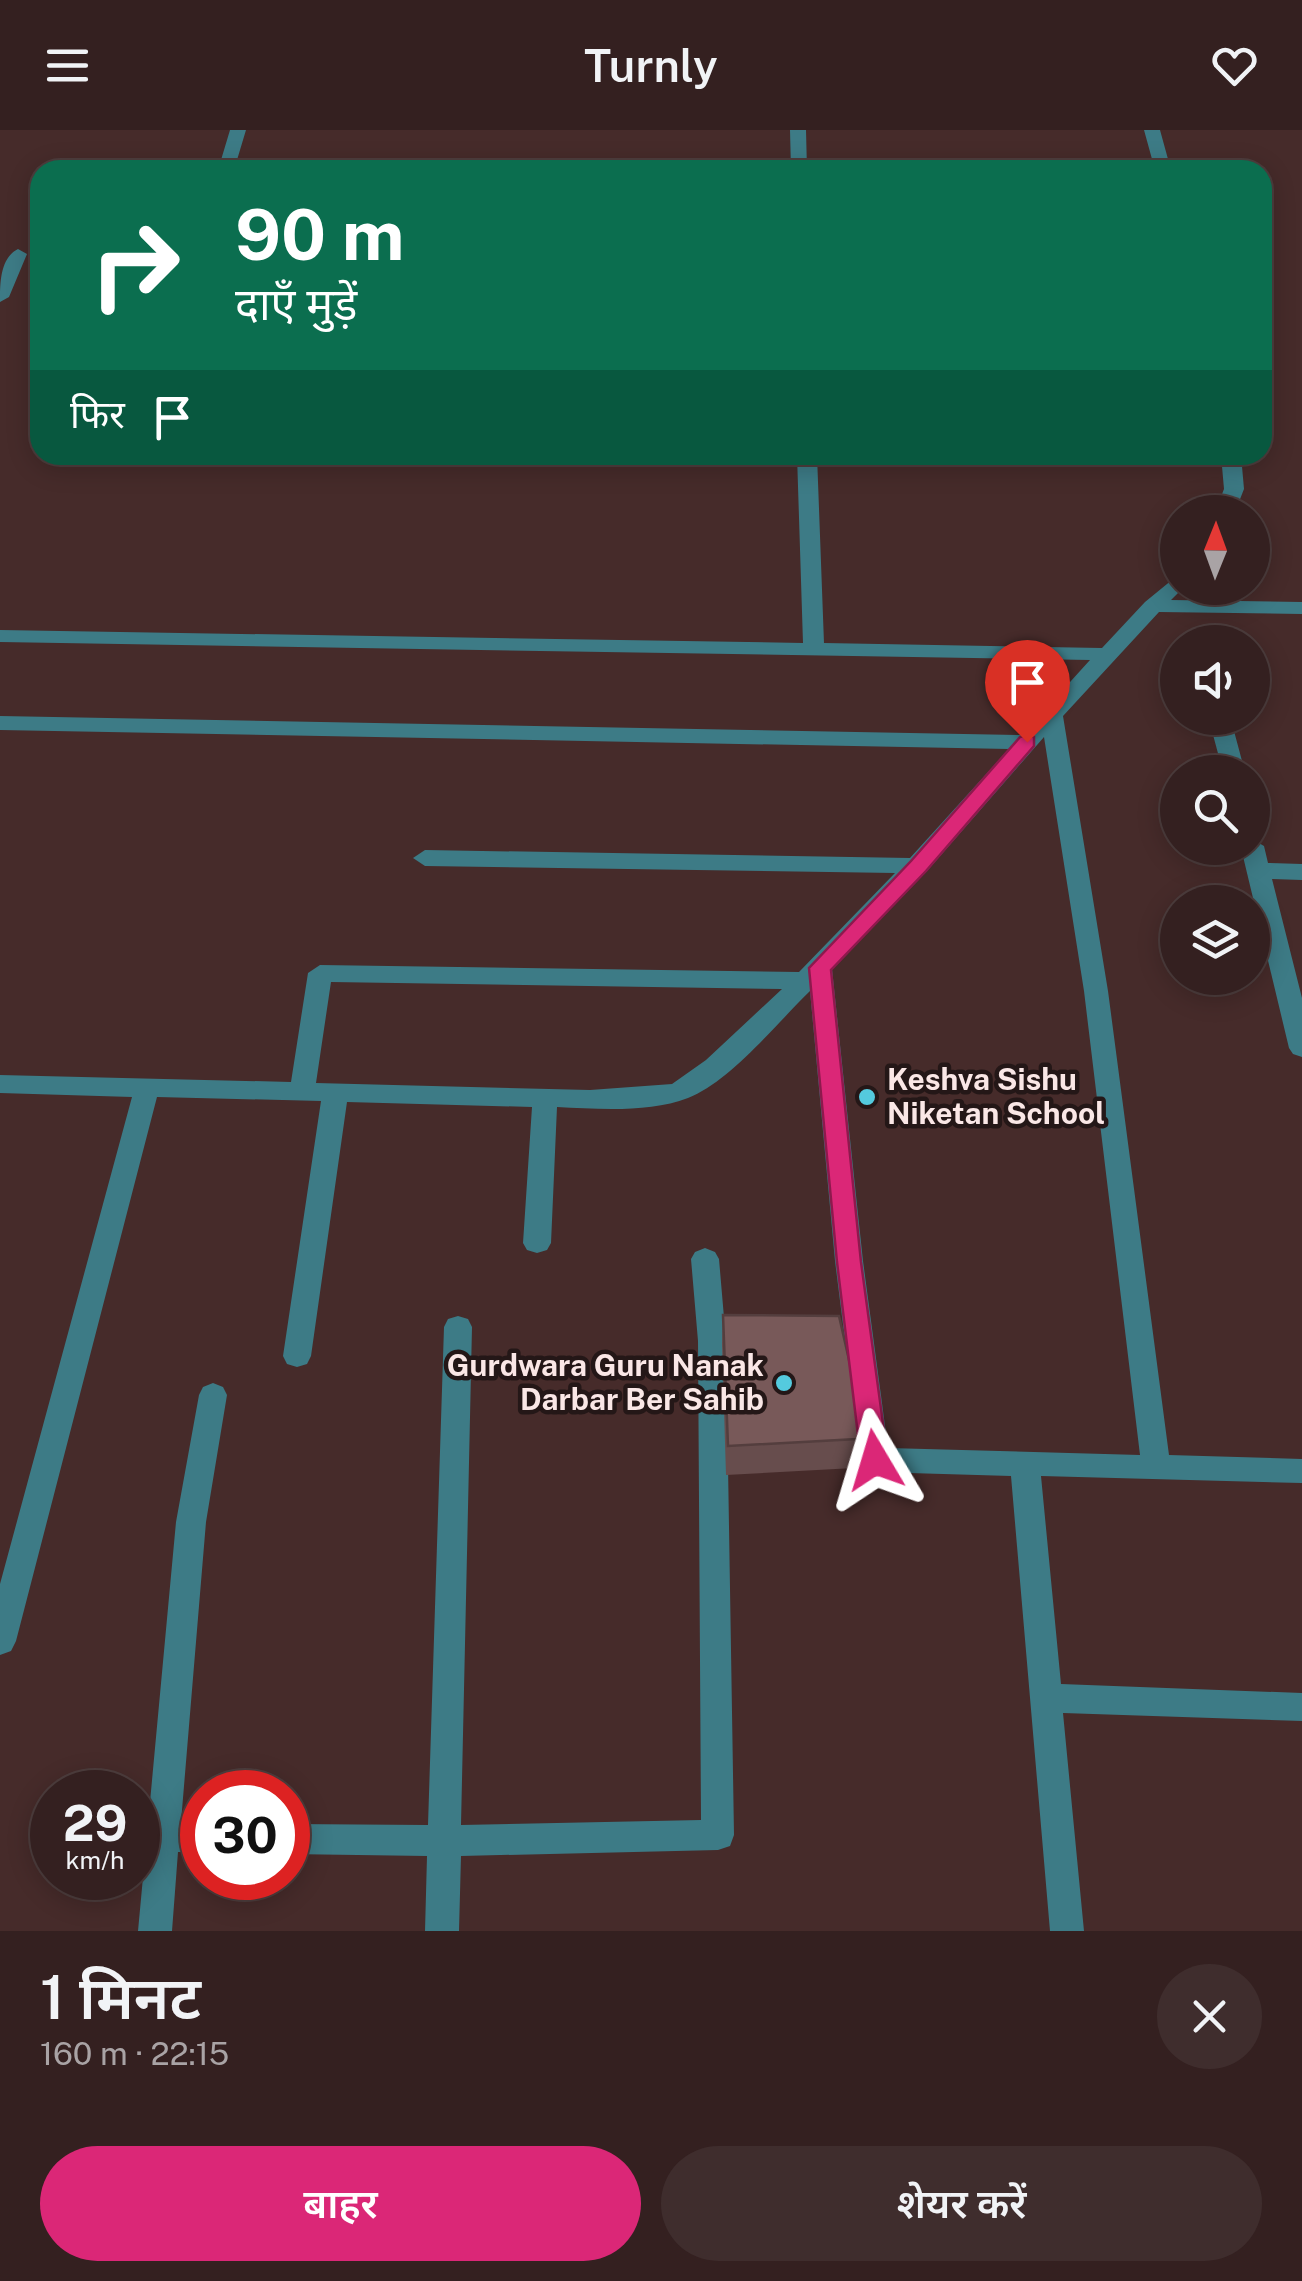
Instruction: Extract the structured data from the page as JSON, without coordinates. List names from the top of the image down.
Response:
{
  "places": ["Keshva Sishu Niketan School", "Gurdwara Guru Nanak Darbar Ber Sahib"],
  "north": "top",
  "page": {
    "header": "Turnly",
    "turn": ["90 m", "दाएँ मुड़ें"],
    "then": "फिर",
    "speed": "29 km/h",
    "limit": "30",
    "heading": ["1 मिनट", "160 m · 22:15"],
    "buttons": ["बाहर", "शेयर करें"]
  }
}
